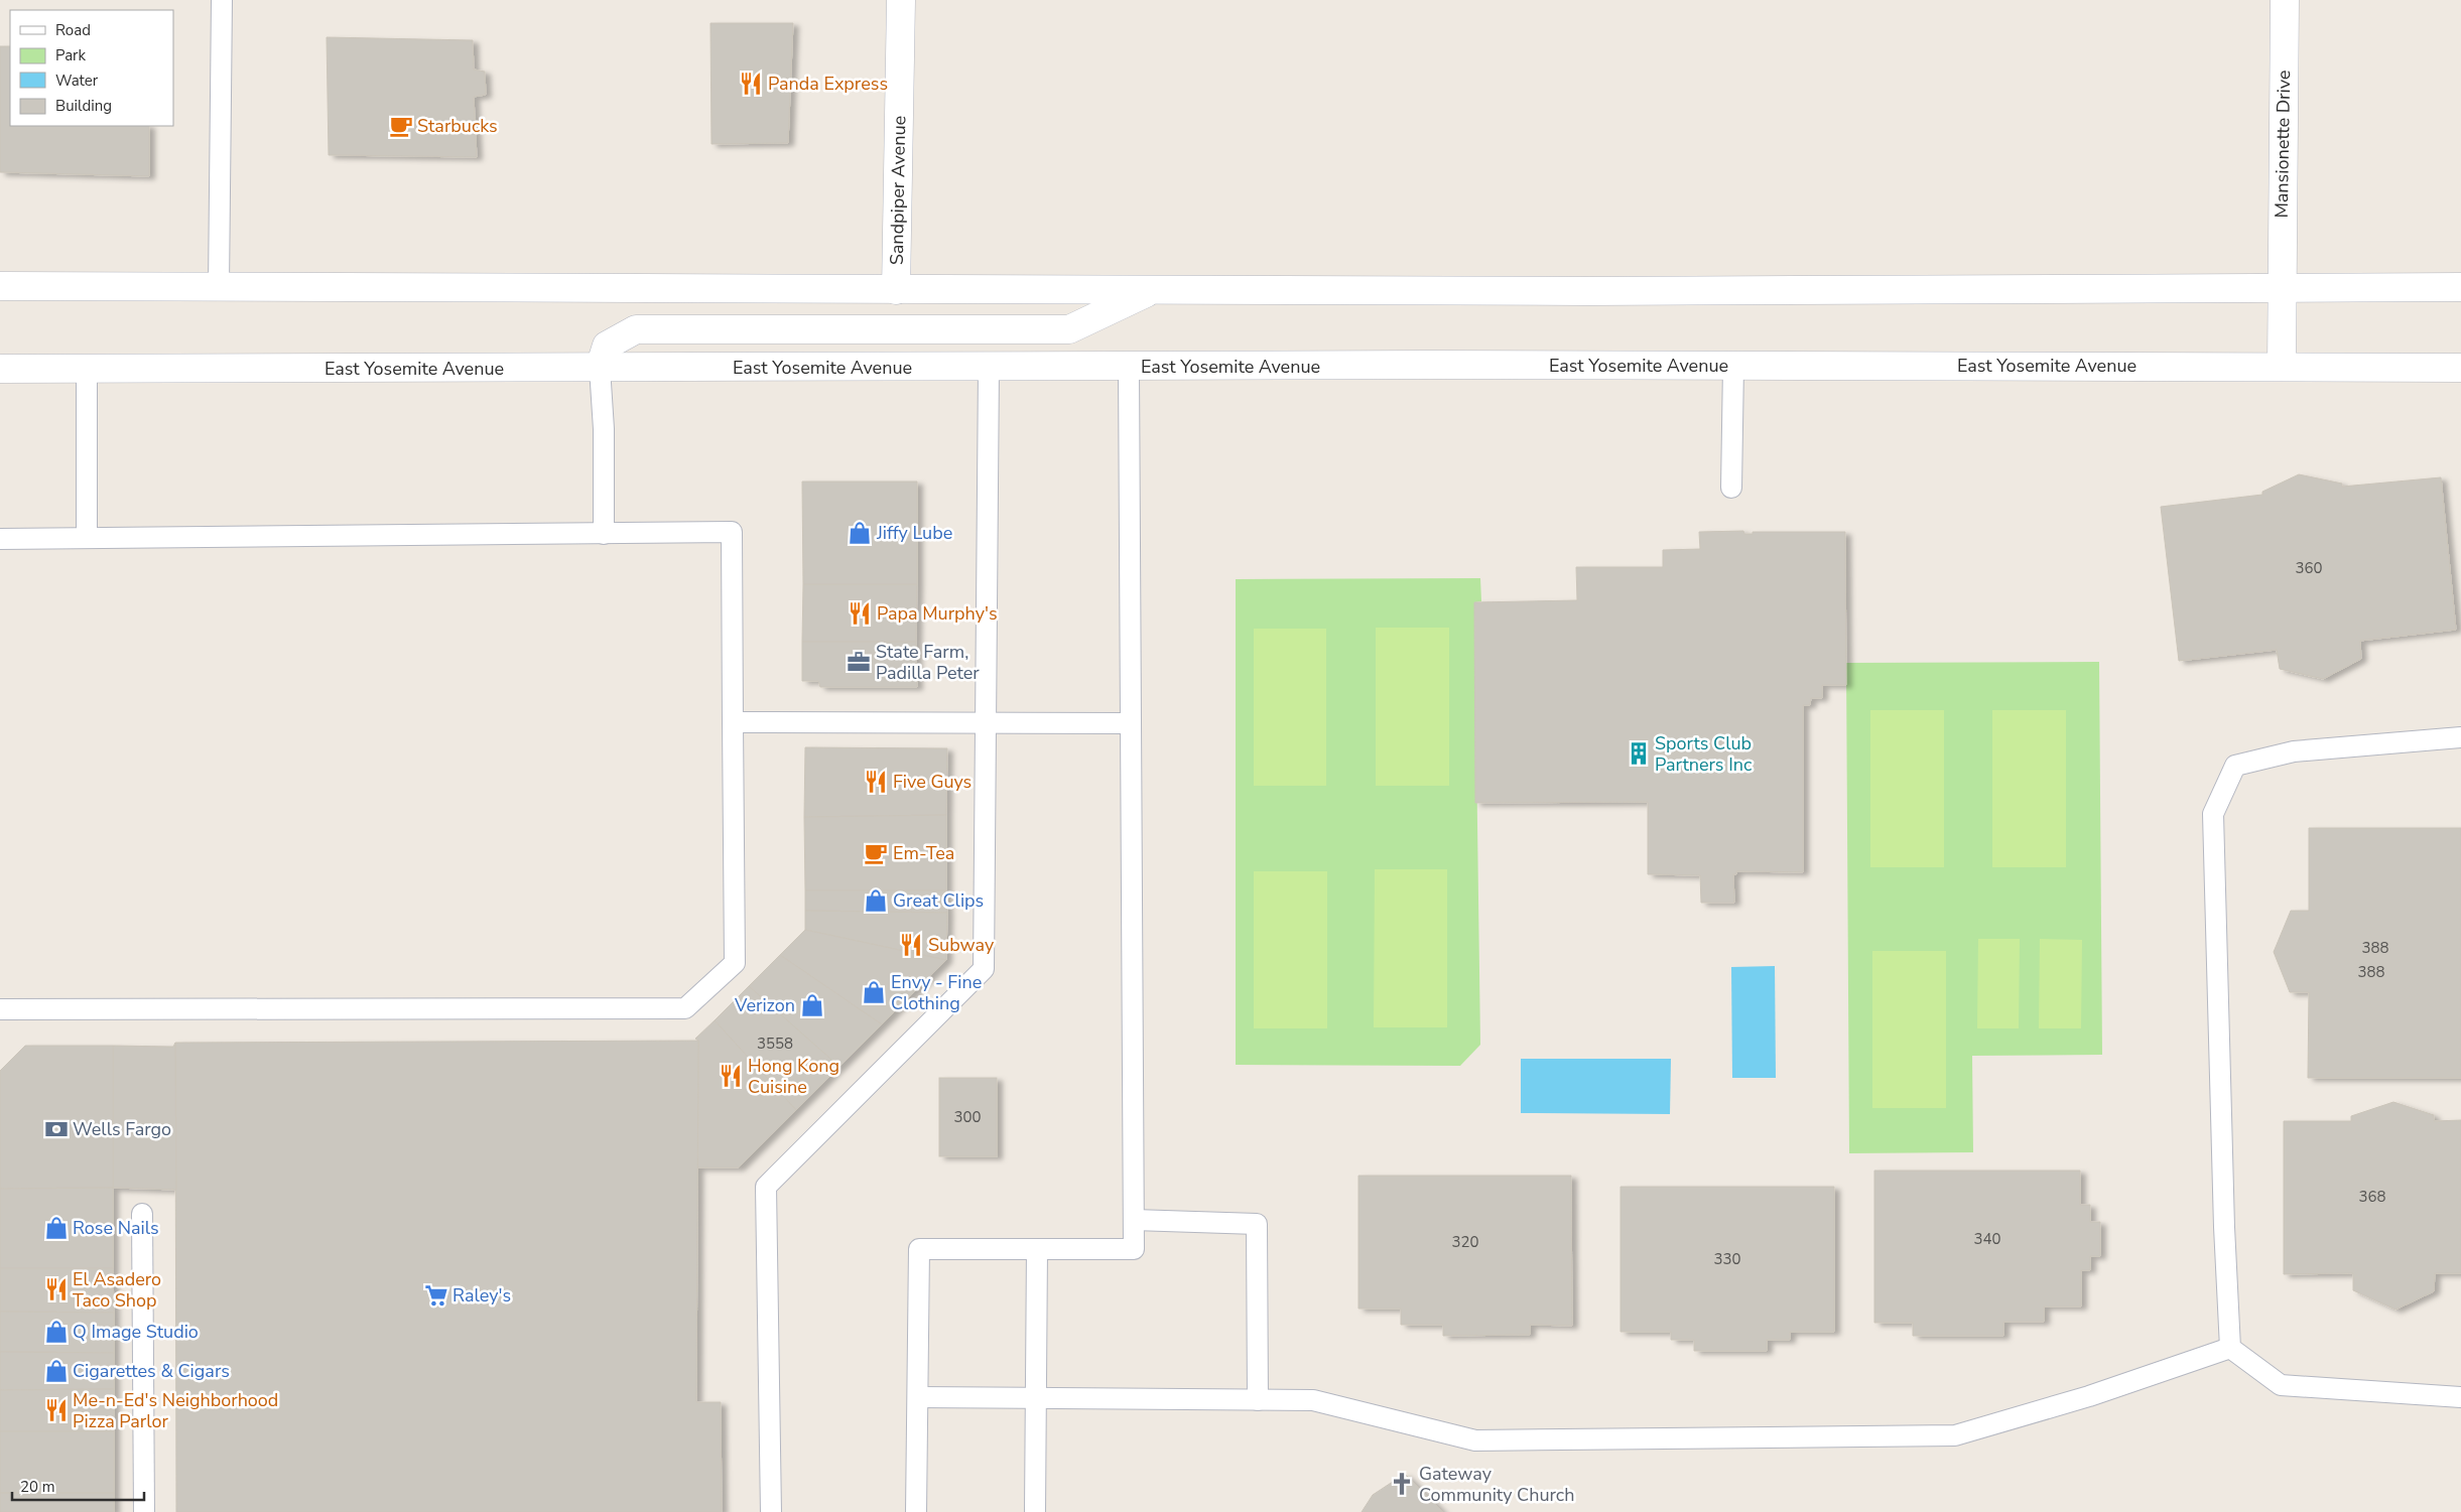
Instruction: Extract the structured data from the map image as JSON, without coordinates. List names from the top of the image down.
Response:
{
  "streets": {
    "main road": ["Mansionette Drive", "Sandpiper Avenue", "East Yosemite Avenue"]
  },
  "crossings": [
    ["Mansionette Drive", "East Yosemite Avenue"]
  ],
  "places": {
    "restaurant": [
      "Panda Express",
      "Papa Murphy's",
      "Five Guys",
      "Subway",
      "Hong Kong Cuisine",
      "El Asadero Taco Shop",
      "Me-n-Ed's Neighborhood Pizza Parlor"
    ],
    "cafe": ["Starbucks", "Em-Tea"],
    "shop": [
      "Jiffy Lube",
      "Great Clips",
      "Envy - Fine Clothing",
      "Verizon",
      "Rose Nails",
      "Q Image Studio",
      "Cigarettes & Cigars"
    ],
    "office": ["State Farm, Padilla Peter"],
    "building": ["Sports Club Partners Inc"],
    "bank": ["Wells Fargo"],
    "supermarket": ["Raley's"],
    "church": ["Gateway Community Church"]
  },
  "house_numbers": [
    "360",
    "388",
    "388",
    "3558",
    "300",
    "368",
    "340",
    "320",
    "330"
  ],
  "legend": [
    "Road",
    "Park",
    "Water",
    "Building"
  ],
  "scale_bar": "20 m"
}
